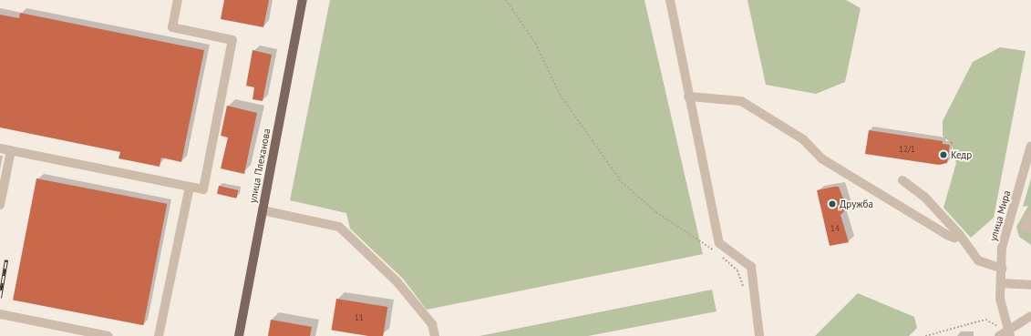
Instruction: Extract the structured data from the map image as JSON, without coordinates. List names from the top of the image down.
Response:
{
  "streets": {
    "main road": ["улица Плеханова"],
    "street": ["улица Мира"]
  },
  "places": ["Кедр", "Дружба"],
  "house_numbers": ["12/1", "14", "11"]
}
